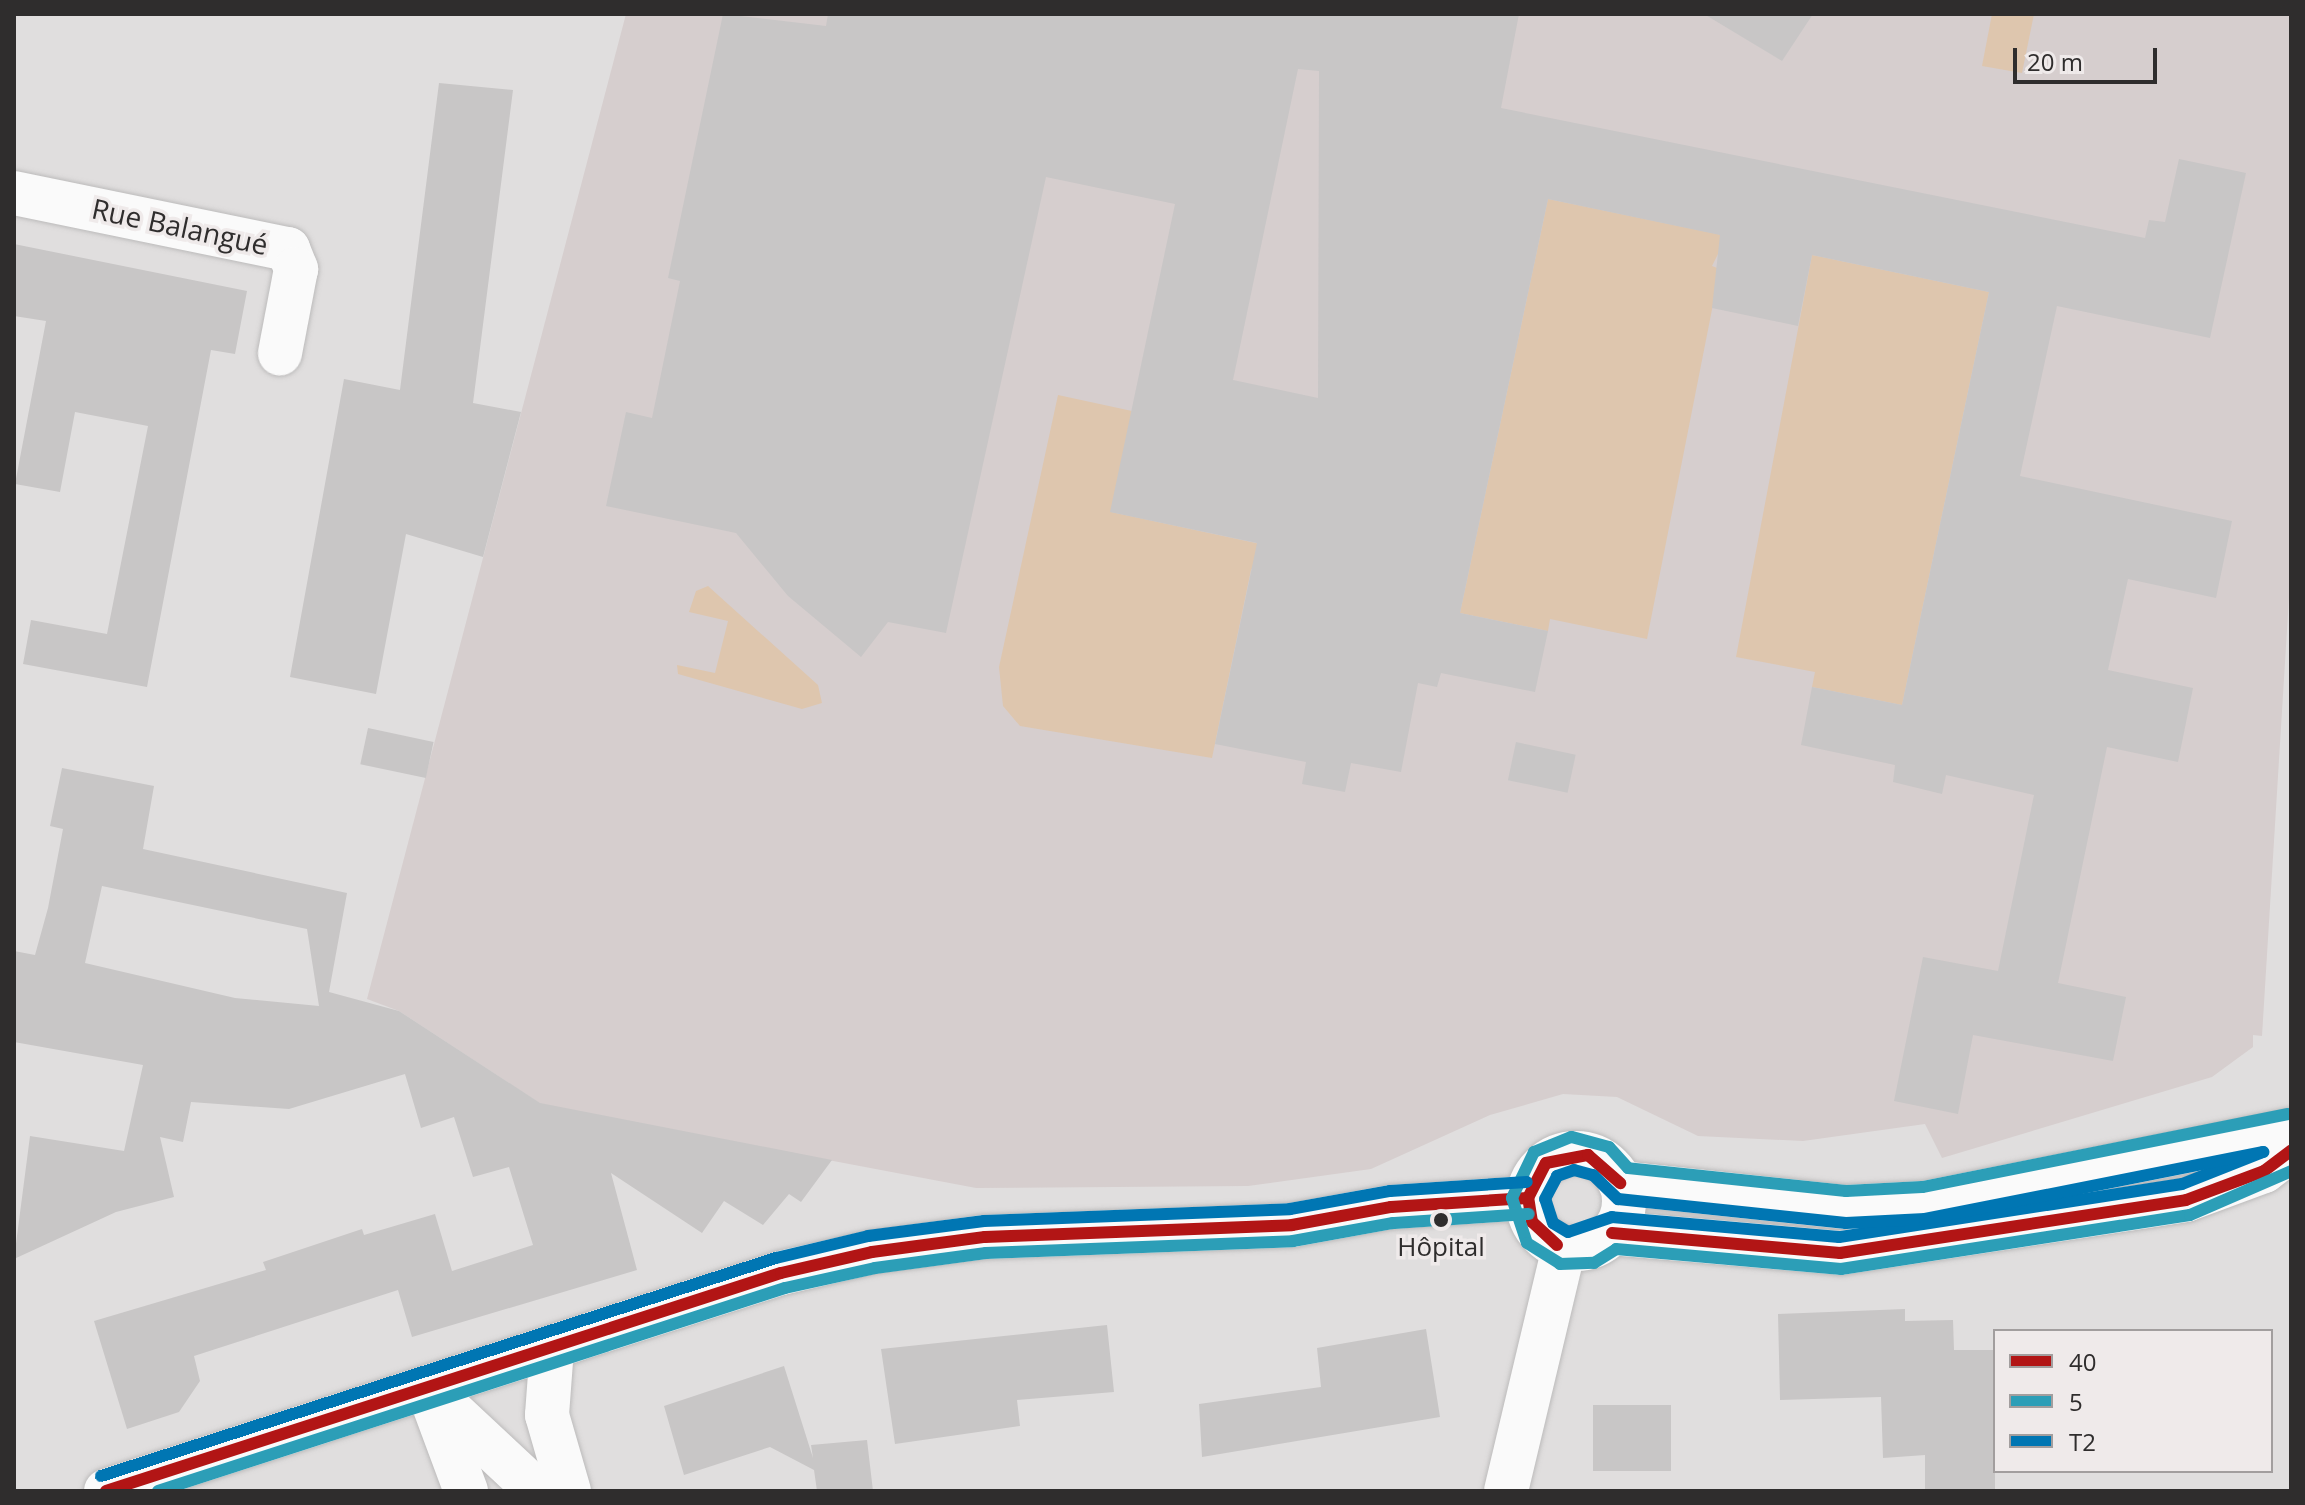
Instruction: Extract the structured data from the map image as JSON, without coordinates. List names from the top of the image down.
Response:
{
  "streets": {
    "main road": ["Rue Balangué"]
  },
  "places": ["Hôpital"],
  "lines": ["transit line 5", "transit line 40", "transit line T2"],
  "legend": ["40", "5", "T2"],
  "scale_bar": "20 m"
}
